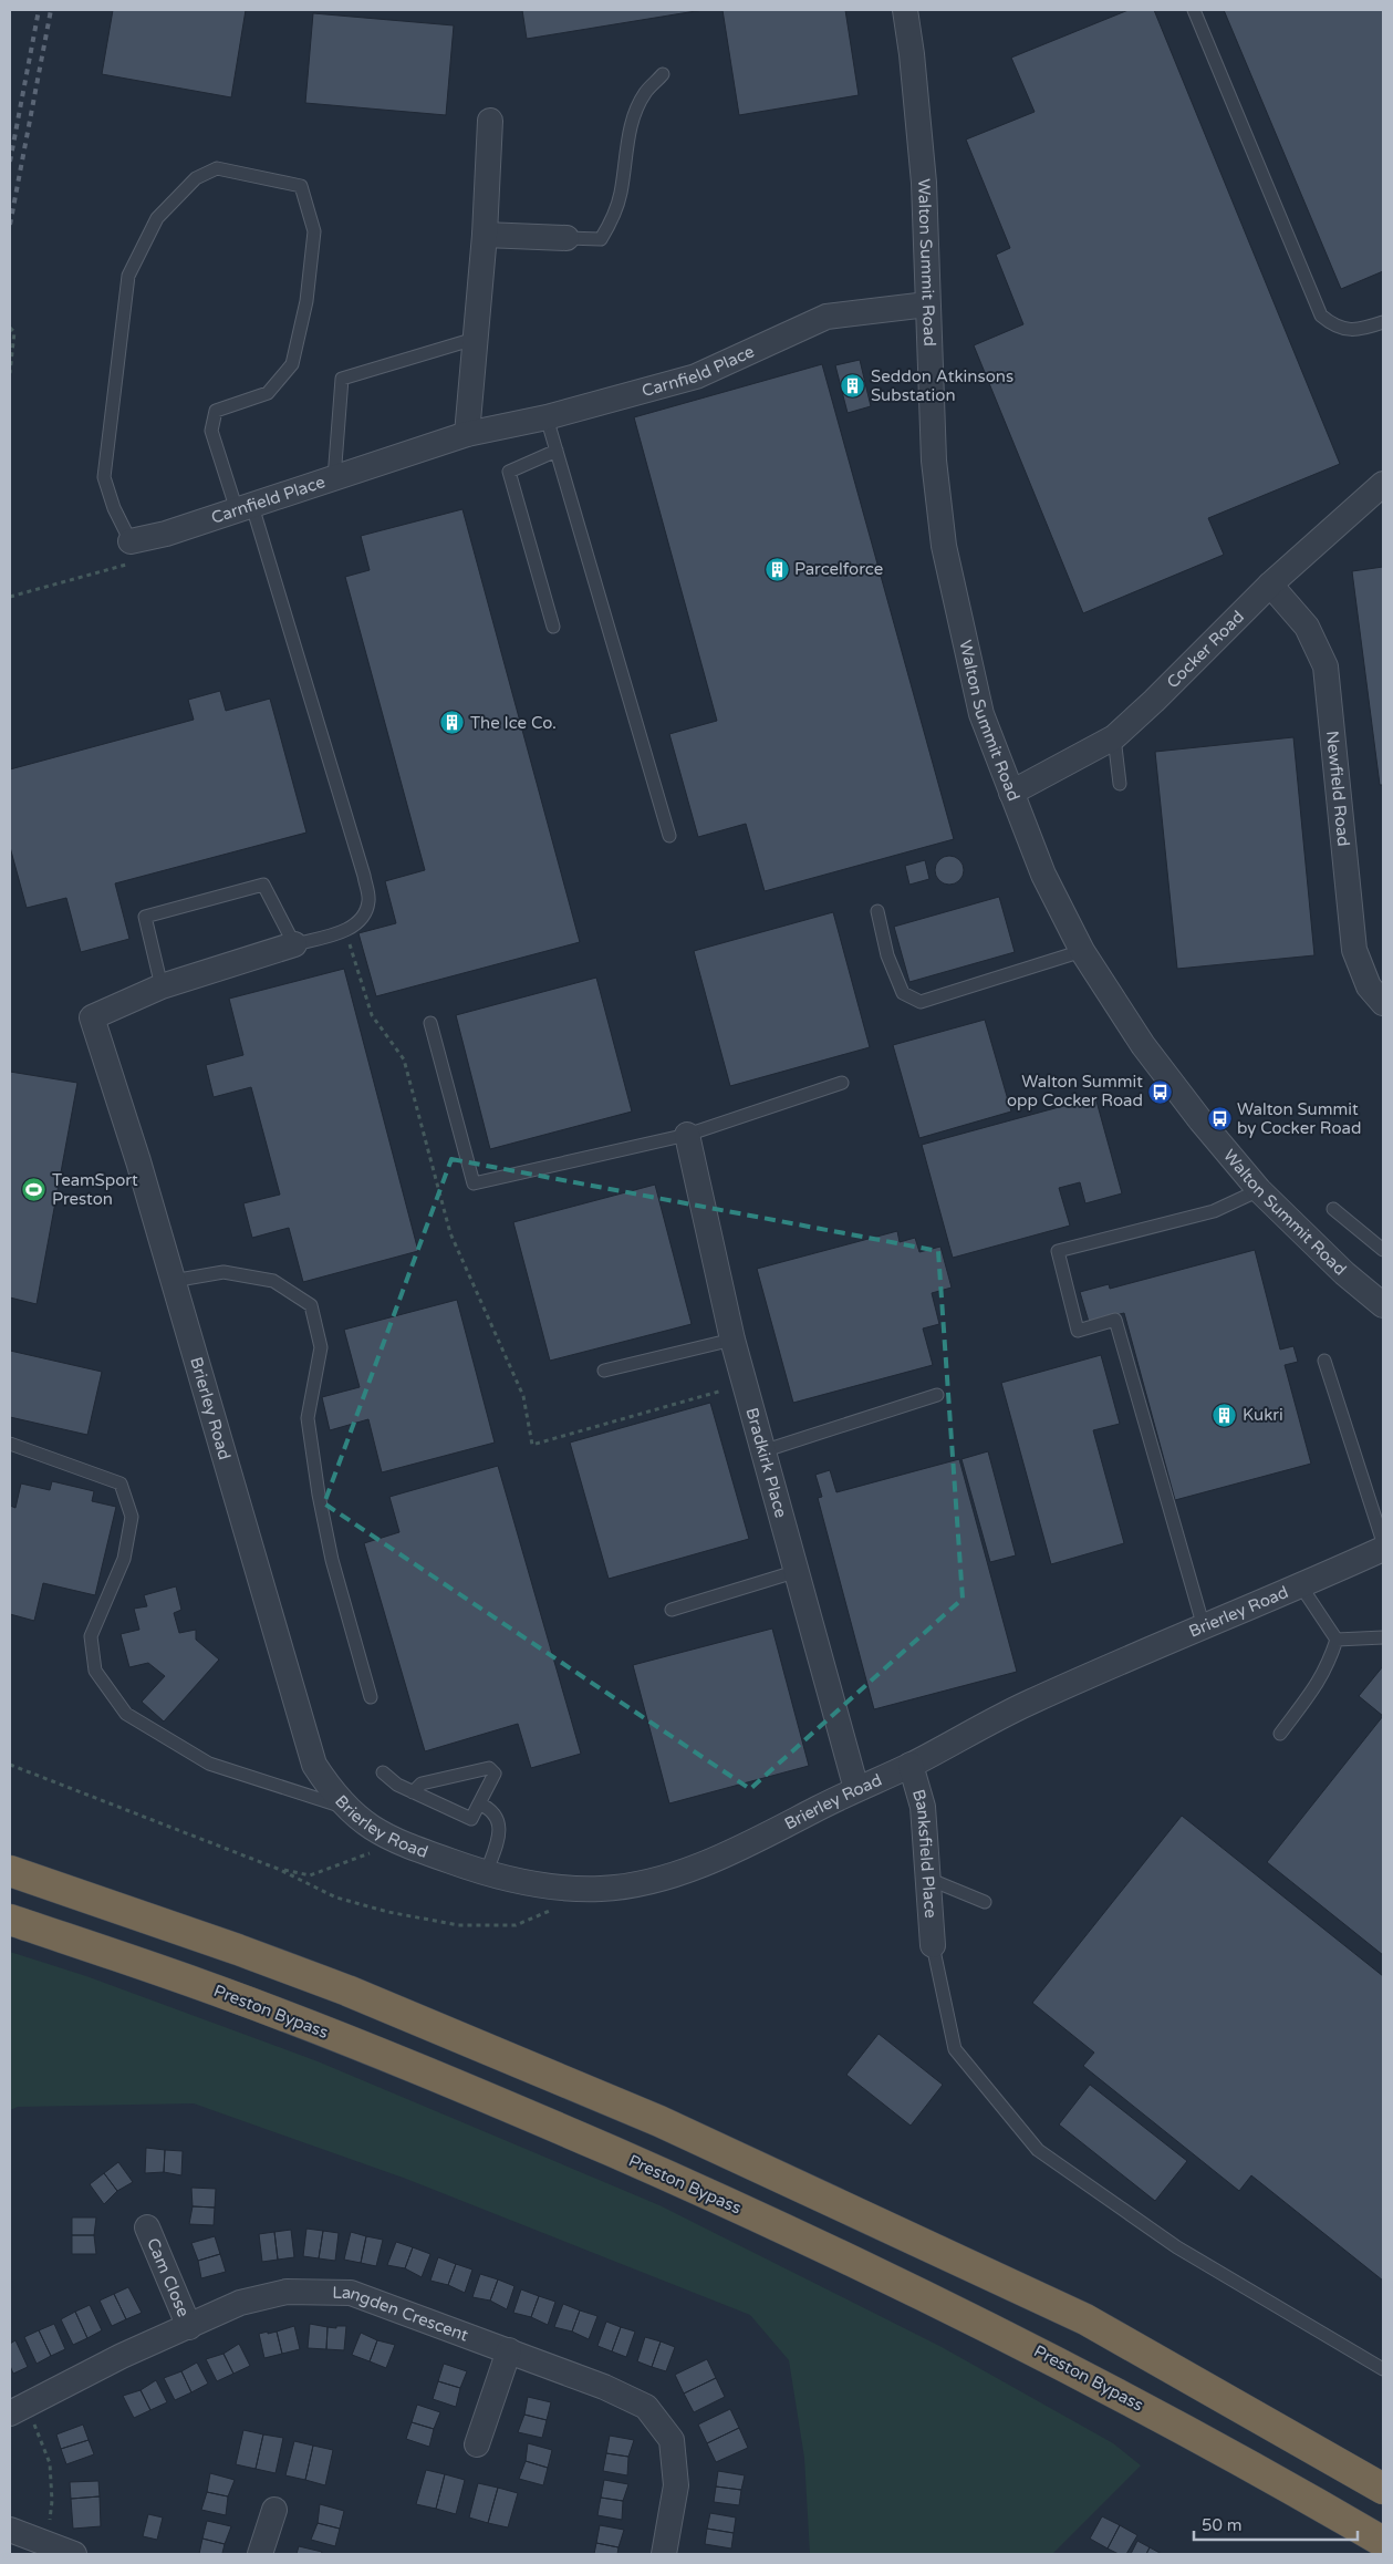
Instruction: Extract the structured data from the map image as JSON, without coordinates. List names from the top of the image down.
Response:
{
  "streets": {
    "highway": ["Preston Bypass"],
    "street": [
      "Walton Summit Road",
      "Carnfield Place",
      "Cocker Road",
      "Newfield Road",
      "Brierley Road",
      "Bradkirk Place",
      "Banksfield Place",
      "Cam Close",
      "Langden Crescent"
    ]
  },
  "crossings": [
    ["Walton Summit Road", "Carnfield Place"],
    ["Walton Summit Road", "Cocker Road"],
    ["Cocker Road", "Newfield Road"],
    ["Brierley Road", "Bradkirk Place"],
    ["Brierley Road", "Banksfield Place"],
    ["Cam Close", "Langden Crescent"]
  ],
  "places": {
    "building": [
      "Seddon Atkinsons Substation",
      "Parcelforce",
      "The Ice Co.",
      "Kukri"
    ],
    "bus stop": ["Walton Summit opp Cocker Road", "Walton Summit by Cocker Road"],
    "sports": ["TeamSport Preston"]
  },
  "scale_bar": "50 m"
}
